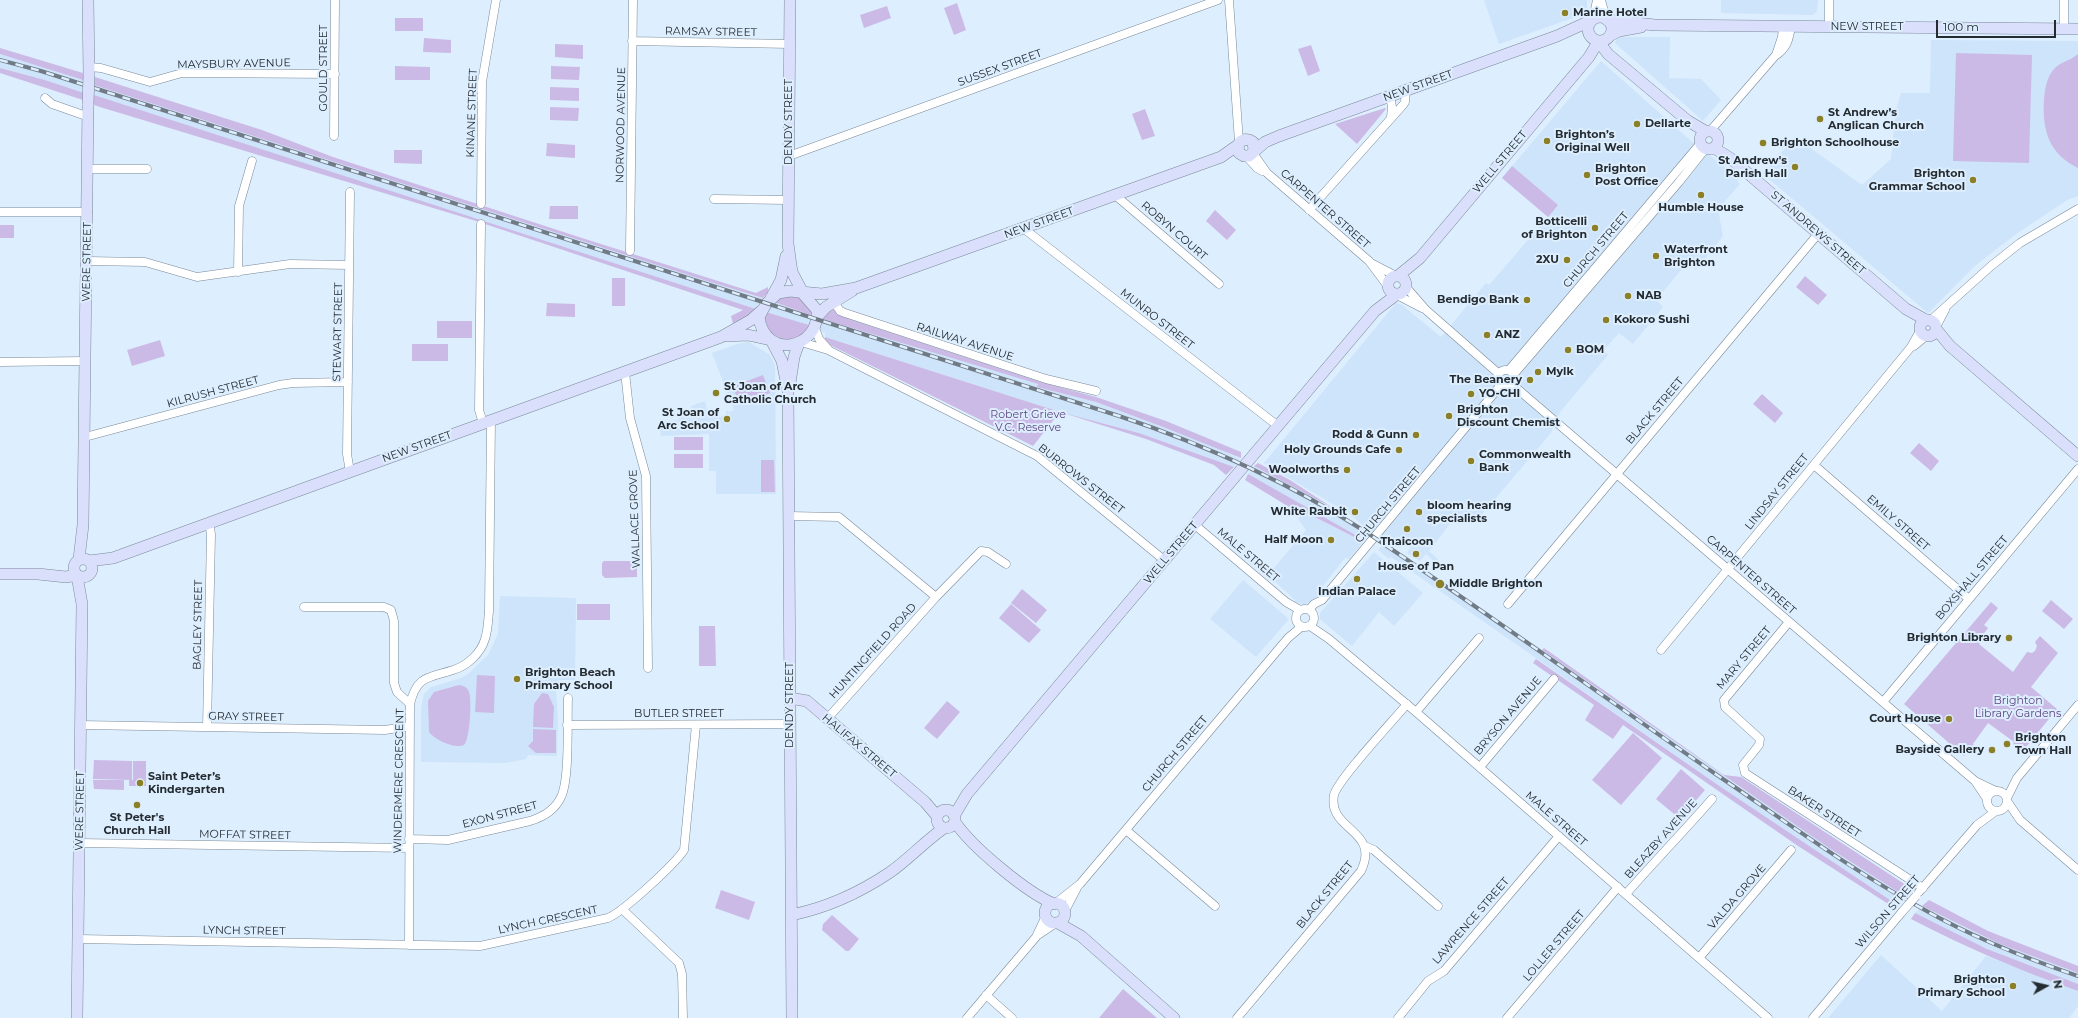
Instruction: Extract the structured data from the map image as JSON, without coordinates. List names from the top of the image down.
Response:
{
  "streets": {
    "street": [
      "NEW STREET",
      "RAMSAY STREET",
      "MAYSBURY AVENUE",
      "GOULD STREET",
      "SUSSEX STREET",
      "KINANE STREET",
      "DENDY STREET",
      "NORWOOD AVENUE",
      "WELL STREET",
      "CARPENTER STREET",
      "ROBYN COURT",
      "ST ANDREWS STREET",
      "CHURCH STREET",
      "WERE STREET",
      "MUNRO STREET",
      "STEWART STREET",
      "RAILWAY AVENUE",
      "KILRUSH STREET",
      "BLACK STREET",
      "BURROWS STREET",
      "LINDSAY STREET",
      "WALLACE GROVE",
      "EMILY STREET",
      "MALE STREET",
      "BOXSHALL STREET",
      "BAGLEY STREET",
      "HUNTINGFIELD ROAD",
      "MARY STREET",
      "BUTLER STREET",
      "BRYSON AVENUE",
      "GRAY STREET",
      "HALIFAX STREET",
      "WINDERMERE CRESCENT",
      "BAKER STREET",
      "EXON STREET",
      "MOFFAT STREET",
      "BLEAZBY AVENUE",
      "VALDA GROVE",
      "WILSON STREET",
      "LYNCH CRESCENT",
      "LAWRENCE STREET",
      "LYNCH STREET",
      "LOLLER STREET"
    ]
  },
  "crossings": [
    ["NEW STREET", "DENDY STREET"],
    ["NEW STREET", "WELL STREET"],
    ["NEW STREET", "CARPENTER STREET"],
    ["NEW STREET", "ROBYN COURT"],
    ["NEW STREET", "ST ANDREWS STREET"],
    ["NEW STREET", "CHURCH STREET"],
    ["NEW STREET", "WERE STREET"],
    ["NEW STREET", "MUNRO STREET"],
    ["NEW STREET", "STEWART STREET"],
    ["NEW STREET", "RAILWAY AVENUE"],
    ["NEW STREET", "BURROWS STREET"],
    ["NEW STREET", "WALLACE GROVE"],
    ["NEW STREET", "BAGLEY STREET"],
    ["NEW STREET", "WINDERMERE CRESCENT"],
    ["RAMSAY STREET", "DENDY STREET"],
    ["RAMSAY STREET", "NORWOOD AVENUE"],
    ["MAYSBURY AVENUE", "GOULD STREET"],
    ["MAYSBURY AVENUE", "WERE STREET"],
    ["SUSSEX STREET", "DENDY STREET"],
    ["DENDY STREET", "WELL STREET"],
    ["DENDY STREET", "BURROWS STREET"],
    ["DENDY STREET", "BUTLER STREET"],
    ["DENDY STREET", "HALIFAX STREET"],
    ["WELL STREET", "CARPENTER STREET"],
    ["WELL STREET", "ST ANDREWS STREET"],
    ["WELL STREET", "MUNRO STREET"],
    ["WELL STREET", "BURROWS STREET"],
    ["WELL STREET", "MALE STREET"],
    ["WELL STREET", "HALIFAX STREET"],
    ["CARPENTER STREET", "CHURCH STREET"],
    ["CARPENTER STREET", "BLACK STREET"],
    ["CARPENTER STREET", "LINDSAY STREET"],
    ["CARPENTER STREET", "BOXSHALL STREET"],
    ["CARPENTER STREET", "MARY STREET"],
    ["CARPENTER STREET", "WILSON STREET"],
    ["ST ANDREWS STREET", "CHURCH STREET"],
    ["ST ANDREWS STREET", "BLACK STREET"],
    ["ST ANDREWS STREET", "LINDSAY STREET"],
    ["CHURCH STREET", "MALE STREET"],
    ["CHURCH STREET", "HALIFAX STREET"],
    ["WERE STREET", "KILRUSH STREET"],
    ["WERE STREET", "GRAY STREET"],
    ["WERE STREET", "MOFFAT STREET"],
    ["WERE STREET", "LYNCH STREET"],
    ["STEWART STREET", "KILRUSH STREET"],
    ["LINDSAY STREET", "EMILY STREET"],
    ["EMILY STREET", "BOXSHALL STREET"],
    ["MALE STREET", "BRYSON AVENUE"],
    ["MALE STREET", "BLEAZBY AVENUE"],
    ["MALE STREET", "VALDA GROVE"],
    ["MALE STREET", "LAWRENCE STREET"],
    ["MALE STREET", "LOLLER STREET"],
    ["BAGLEY STREET", "GRAY STREET"],
    ["HUNTINGFIELD ROAD", "HALIFAX STREET"],
    ["MARY STREET", "BAKER STREET"],
    ["BUTLER STREET", "EXON STREET"],
    ["BUTLER STREET", "LYNCH CRESCENT"],
    ["GRAY STREET", "WINDERMERE CRESCENT"],
    ["WINDERMERE CRESCENT", "EXON STREET"],
    ["WINDERMERE CRESCENT", "MOFFAT STREET"],
    ["WINDERMERE CRESCENT", "LYNCH CRESCENT"],
    ["WINDERMERE CRESCENT", "LYNCH STREET"],
    ["BAKER STREET", "WILSON STREET"],
    ["LYNCH CRESCENT", "LYNCH STREET"]
  ],
  "parks": ["Robert Grieve V.C. Reserve", "Brighton Library Gardens"],
  "places": [
    "Marine Hotel",
    "St Andrew’s Anglican Church",
    "Dellarte",
    "Brighton’s Original Well",
    "Brighton Schoolhouse",
    "St Andrew's Parish Hall",
    "Brighton Post Office",
    "Brighton Grammar School",
    "Humble House",
    "Botticelli of Brighton",
    "Waterfront Brighton",
    "2XU",
    "NAB",
    "Bendigo Bank",
    "Kokoro Sushi",
    "ANZ",
    "BOM",
    "Mylk",
    "The Beanery",
    "St Joan of Arc Catholic Church",
    "YO-CHI",
    "Brighton Discount Chemist",
    "St Joan of Arc School",
    "Rodd & Gunn",
    "Holy Grounds Cafe",
    "Commonwealth Bank",
    "Woolworths",
    "White Rabbit",
    "bloom hearing specialists",
    "Thaicoon",
    "Half Moon",
    "House of Pan",
    "Indian Palace",
    "Middle Brighton",
    "Brighton Library",
    "Brighton Beach Primary School",
    "Court House",
    "Brighton Town Hall",
    "Bayside Gallery",
    "Saint Peter’s Kindergarten",
    "St Peter's Church Hall",
    "Brighton Primary School"
  ],
  "scale_bar": "100 m",
  "north": "right"
}
